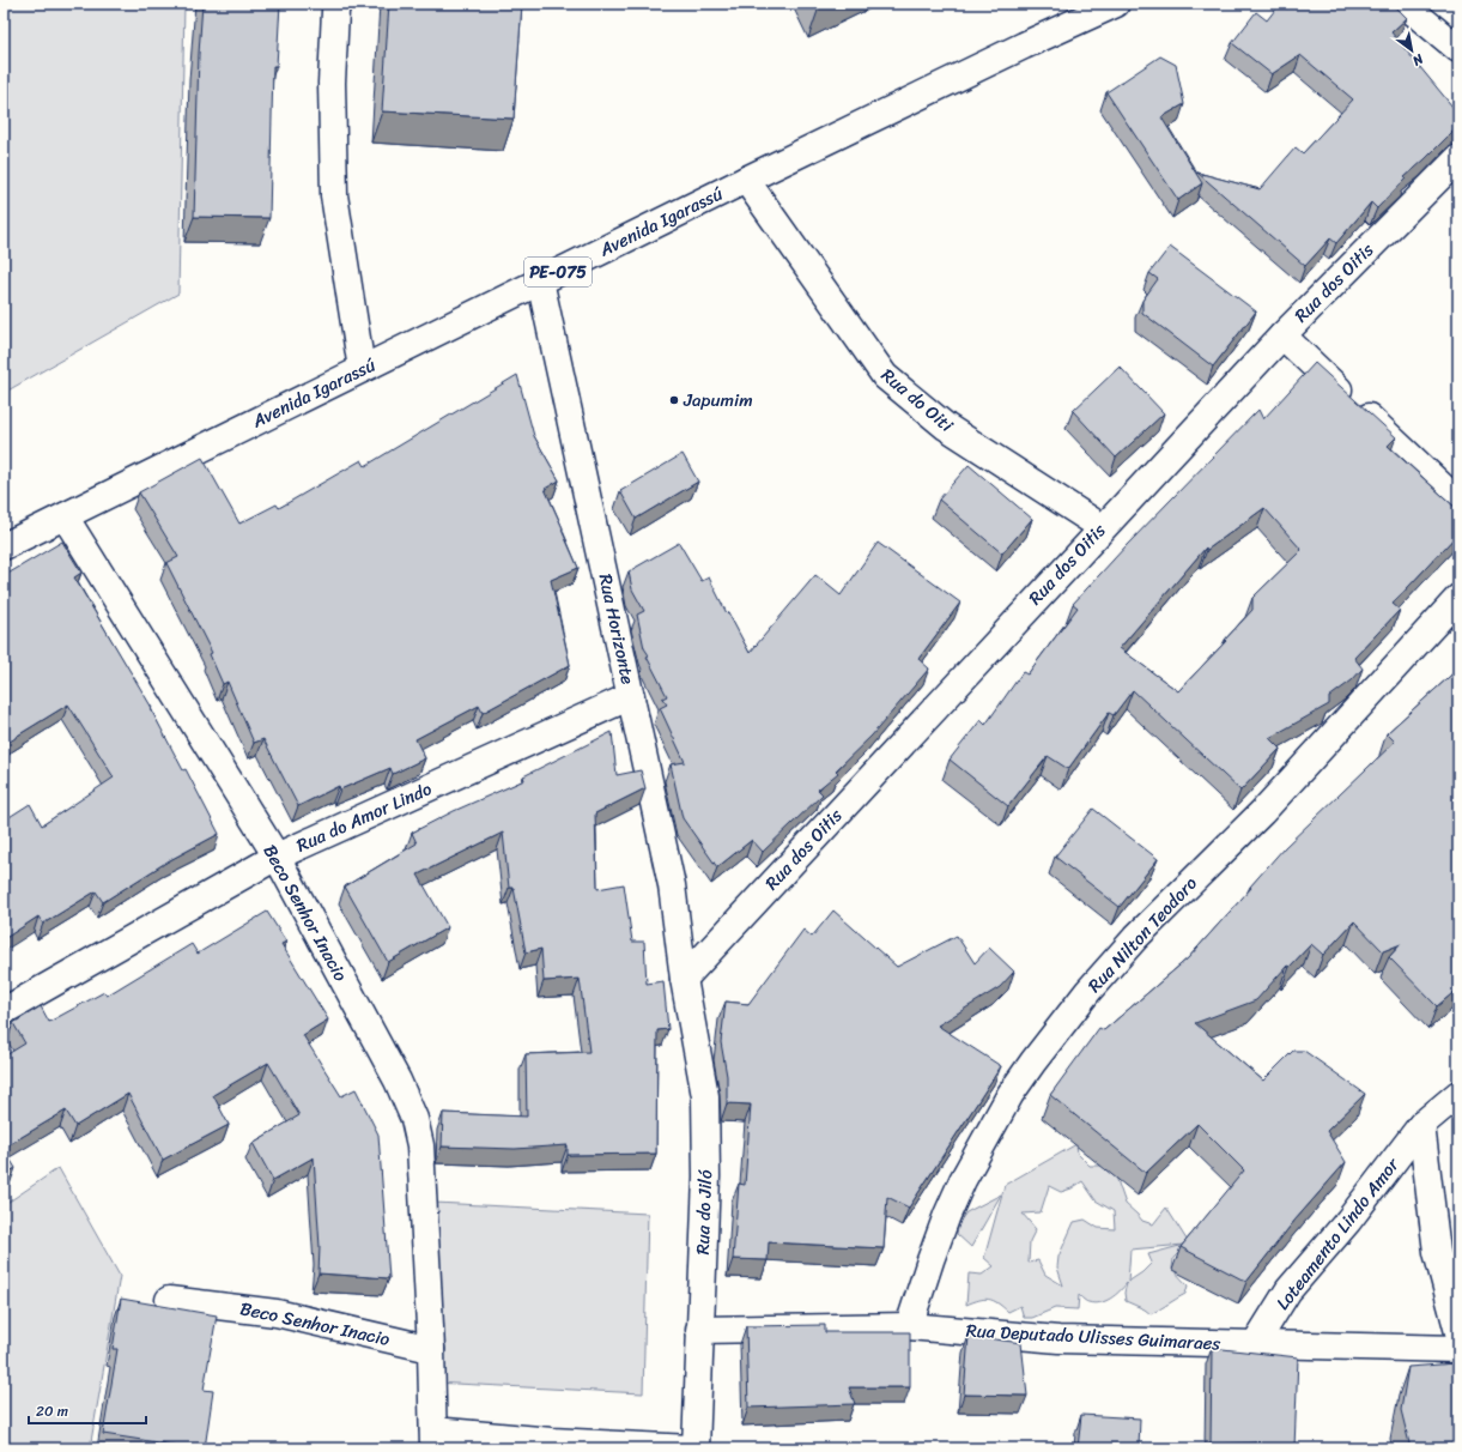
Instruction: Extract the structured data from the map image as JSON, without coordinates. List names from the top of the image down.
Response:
{
  "streets": {
    "street": [
      "Avenida Igarassú",
      "PE-075",
      "Rua dos Oitis",
      "Rua do Oiti",
      "Rua Horizonte",
      "Rua do Amor Lindo",
      "Beco Senhor Inacio",
      "Rua Nilton Teodoro",
      "Rua do Jiló",
      "Loteamento Lindo Amor",
      "Rua Deputado Ulisses Guimaraes"
    ]
  },
  "crossings": [
    ["Avenida Igarassú", "Rua do Oiti"],
    ["Avenida Igarassú", "Rua Horizonte"],
    ["Avenida Igarassú", "Beco Senhor Inacio"],
    ["Rua dos Oitis", "Rua do Oiti"],
    ["Rua dos Oitis", "Rua Horizonte"],
    ["Rua dos Oitis", "Rua do Jiló"],
    ["Rua Horizonte", "Rua do Amor Lindo"],
    ["Rua Horizonte", "Rua do Jiló"],
    ["Rua do Amor Lindo", "Beco Senhor Inacio"],
    ["Rua Nilton Teodoro", "Rua Deputado Ulisses Guimaraes"],
    ["Rua do Jiló", "Rua Deputado Ulisses Guimaraes"],
    ["Loteamento Lindo Amor", "Rua Deputado Ulisses Guimaraes"]
  ],
  "places": ["Japumim"],
  "scale_bar": "20 m",
  "north": "bottom right"
}
